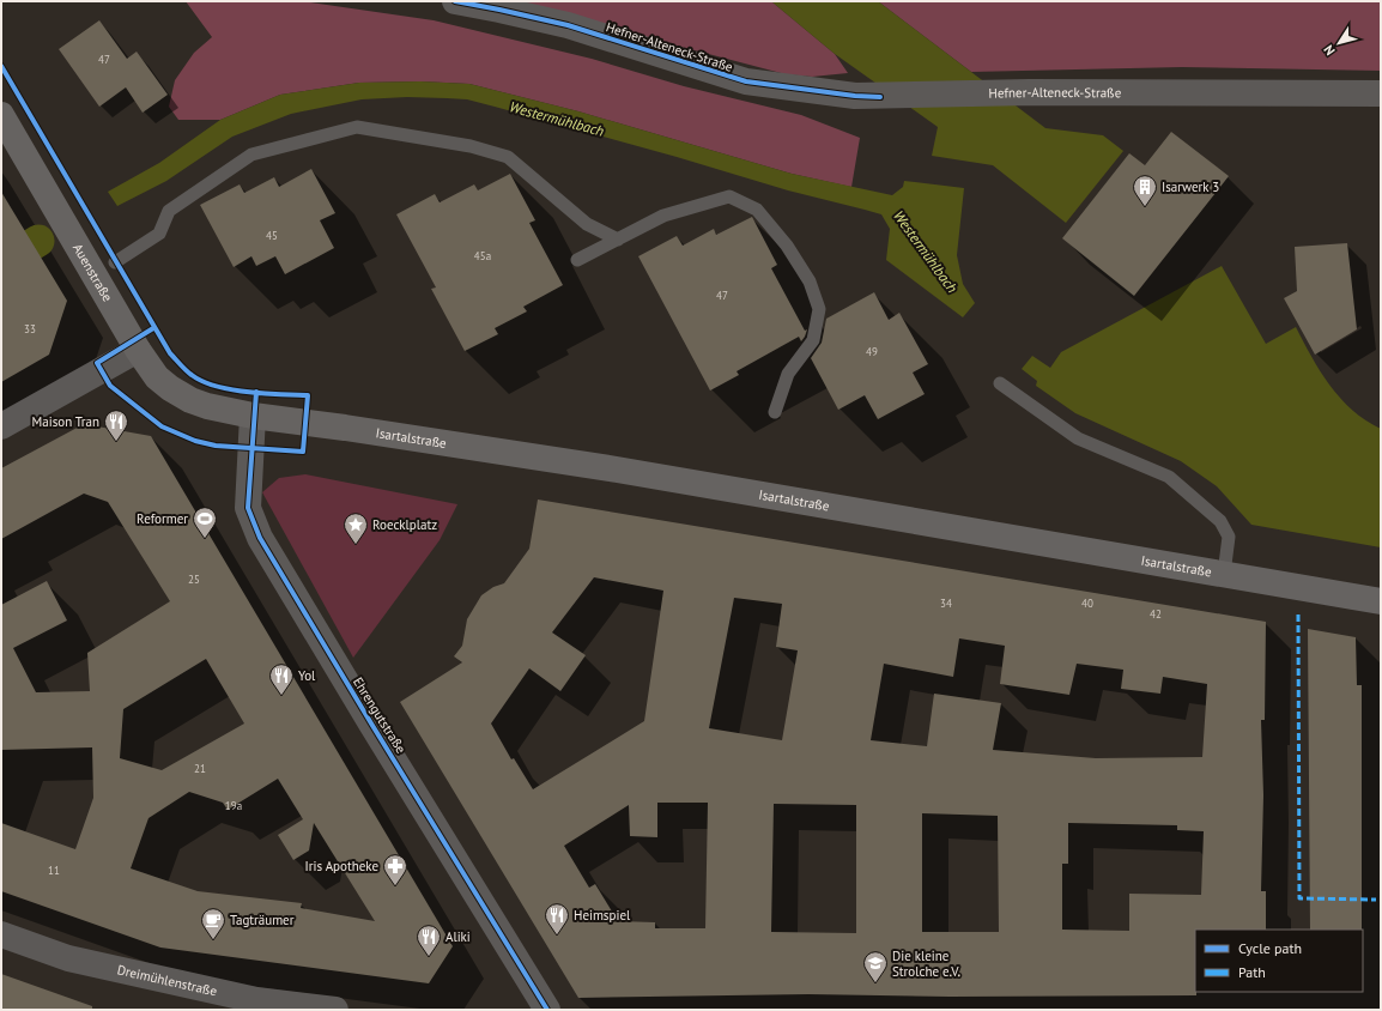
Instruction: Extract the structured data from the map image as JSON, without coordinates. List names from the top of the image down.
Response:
{
  "streets": {
    "main road": ["Auenstraße", "Isartalstraße"],
    "street": ["Hefner-Alteneck-Straße", "Ehrengutstraße", "Dreimühlenstraße"]
  },
  "crossings": [
    ["Auenstraße", "Isartalstraße"],
    ["Isartalstraße", "Ehrengutstraße"]
  ],
  "water": ["Westermühlbach"],
  "places": {
    "building": ["Isarwerk 3"],
    "restaurant": [
      "Maison Tran",
      "Yol",
      "Heimspiel",
      "Aliki"
    ],
    "sports": ["Reformer"],
    "place": ["Roecklplatz"],
    "pharmacy": ["Iris Apotheke"],
    "cafe": ["Tagträumer"],
    "school or university": ["Die kleine Strolche e.V."]
  },
  "house_numbers": [
    "47",
    "45",
    "45a",
    "47",
    "33",
    "49",
    "25",
    "34",
    "40",
    "42",
    "21",
    "19a",
    "11"
  ],
  "legend": ["Cycle path", "Path"],
  "north": "bottom left"
}
